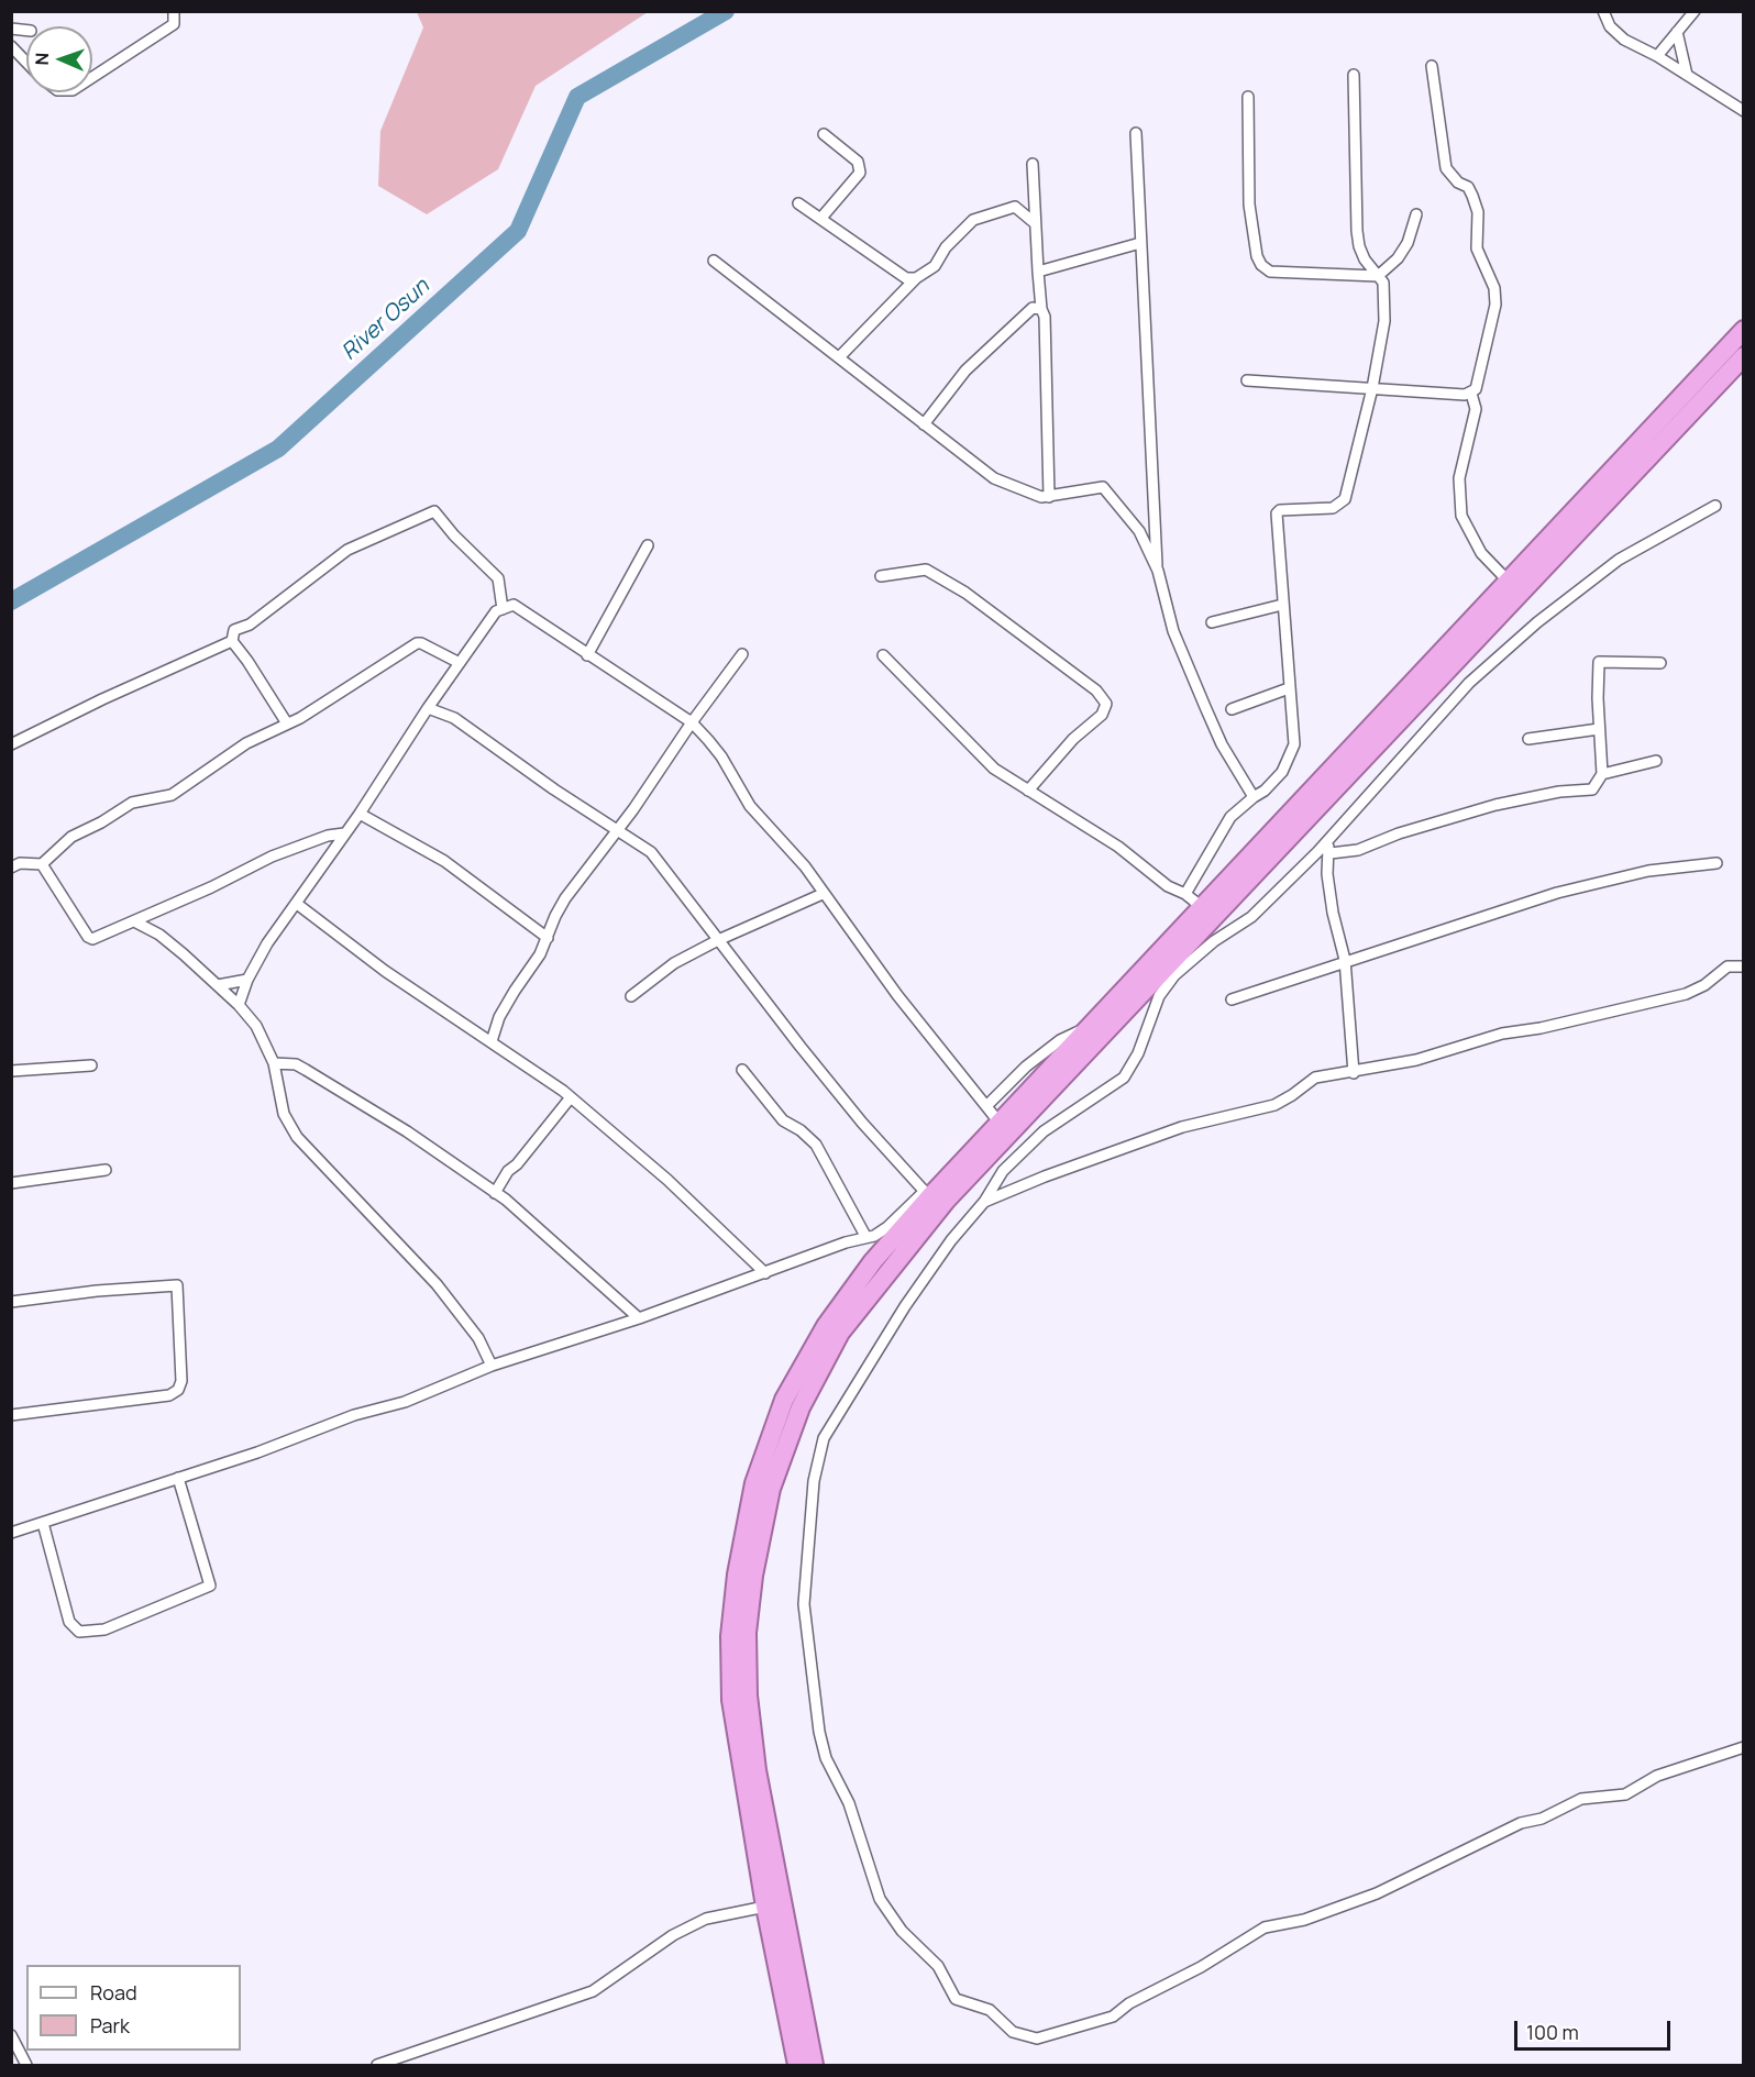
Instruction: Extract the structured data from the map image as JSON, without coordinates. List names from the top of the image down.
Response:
{
  "water": ["River Osun"],
  "legend": ["Road", "Park"],
  "scale_bar": "100 m",
  "north": "left"
}
